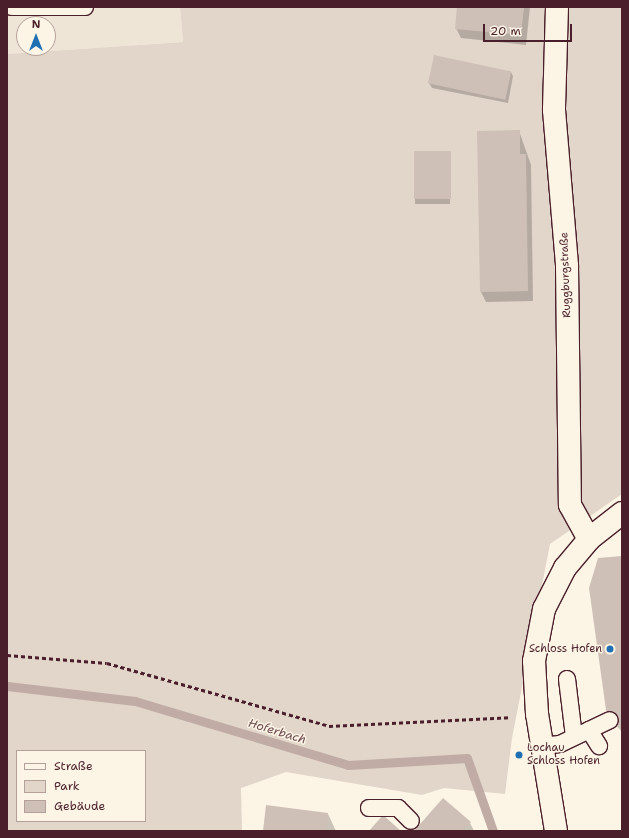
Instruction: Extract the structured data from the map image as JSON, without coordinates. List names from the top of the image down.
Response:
{
  "streets": {
    "street": ["Ruggburgstraße"]
  },
  "water": ["Hoferbach"],
  "places": ["Schloss Hofen", "Lochau Schloss Hofen"],
  "legend": ["Straße", "Park", "Gebäude"],
  "scale_bar": "20 m",
  "north": "top"
}
